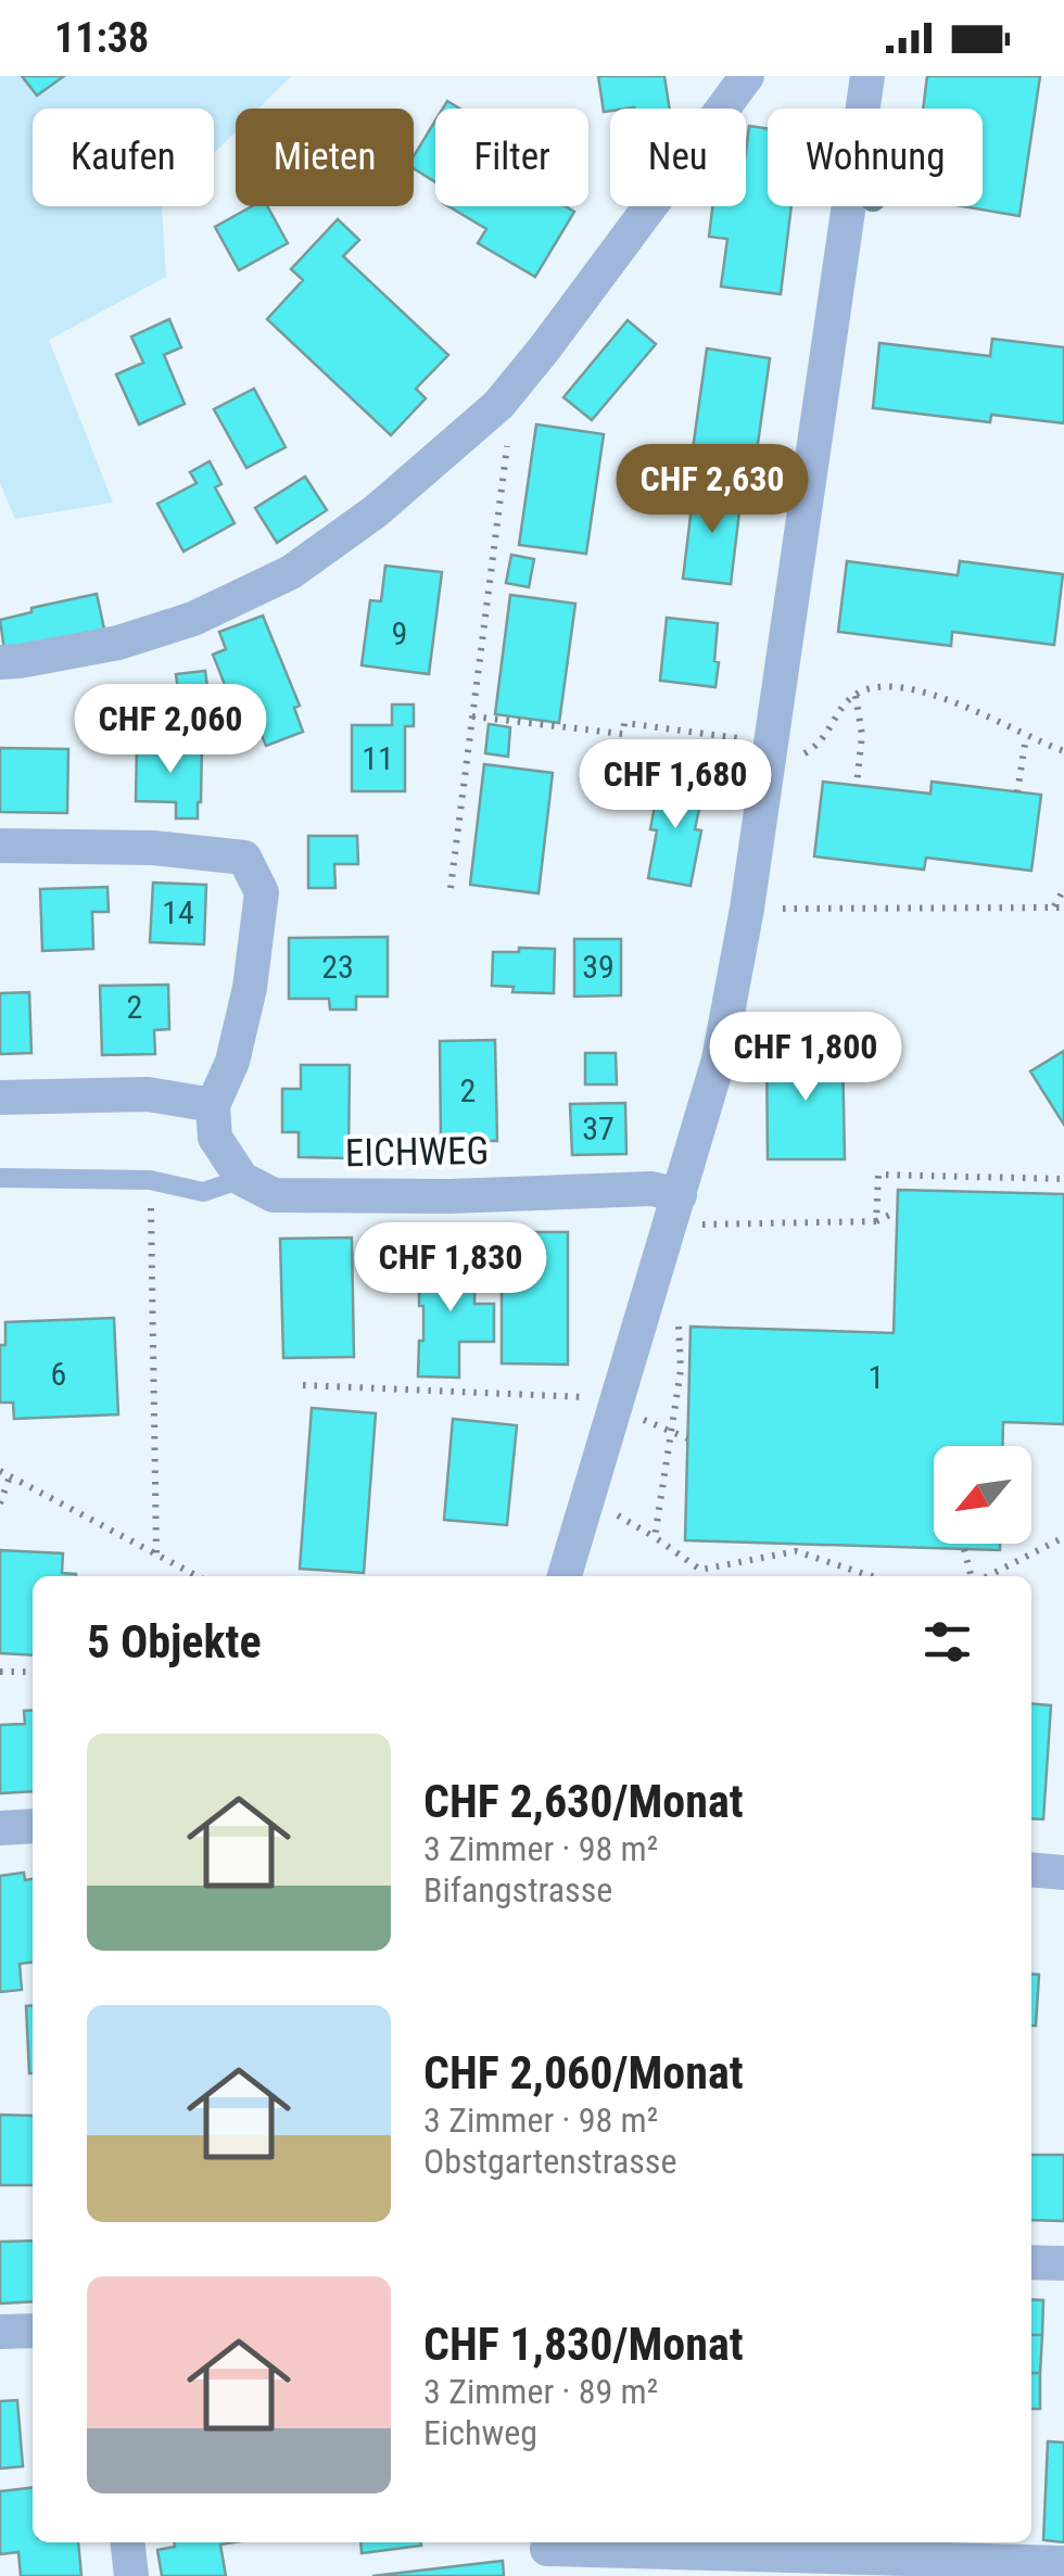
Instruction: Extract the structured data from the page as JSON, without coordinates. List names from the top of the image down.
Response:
{
  "streets": {
    "street": ["EICHWEG"]
  },
  "house_numbers": [
    "9",
    "11",
    "14",
    "23",
    "39",
    "2",
    "2",
    "37",
    "6",
    "1"
  ],
  "north": "bottom left",
  "page": {
    "status": "11:38",
    "chip": [
      "Kaufen",
      "Mieten",
      "Filter",
      "Neu",
      "Wohnung"
    ],
    "price": [
      "CHF 2,630",
      "CHF 2,060",
      "CHF 1,680",
      "CHF 1,800",
      "CHF 1,830"
    ],
    "heading": "5 Objekte",
    "list": [
      {
        "name": "CHF 2,630/Monat",
        "note": "3 Zimmer · 98 m² · Bifangstrasse"
      },
      {
        "name": "CHF 2,060/Monat",
        "note": "3 Zimmer · 98 m² · Obstgartenstrasse"
      },
      {
        "name": "CHF 1,830/Monat",
        "note": "3 Zimmer · 89 m² · Eichweg"
      }
    ]
  }
}
